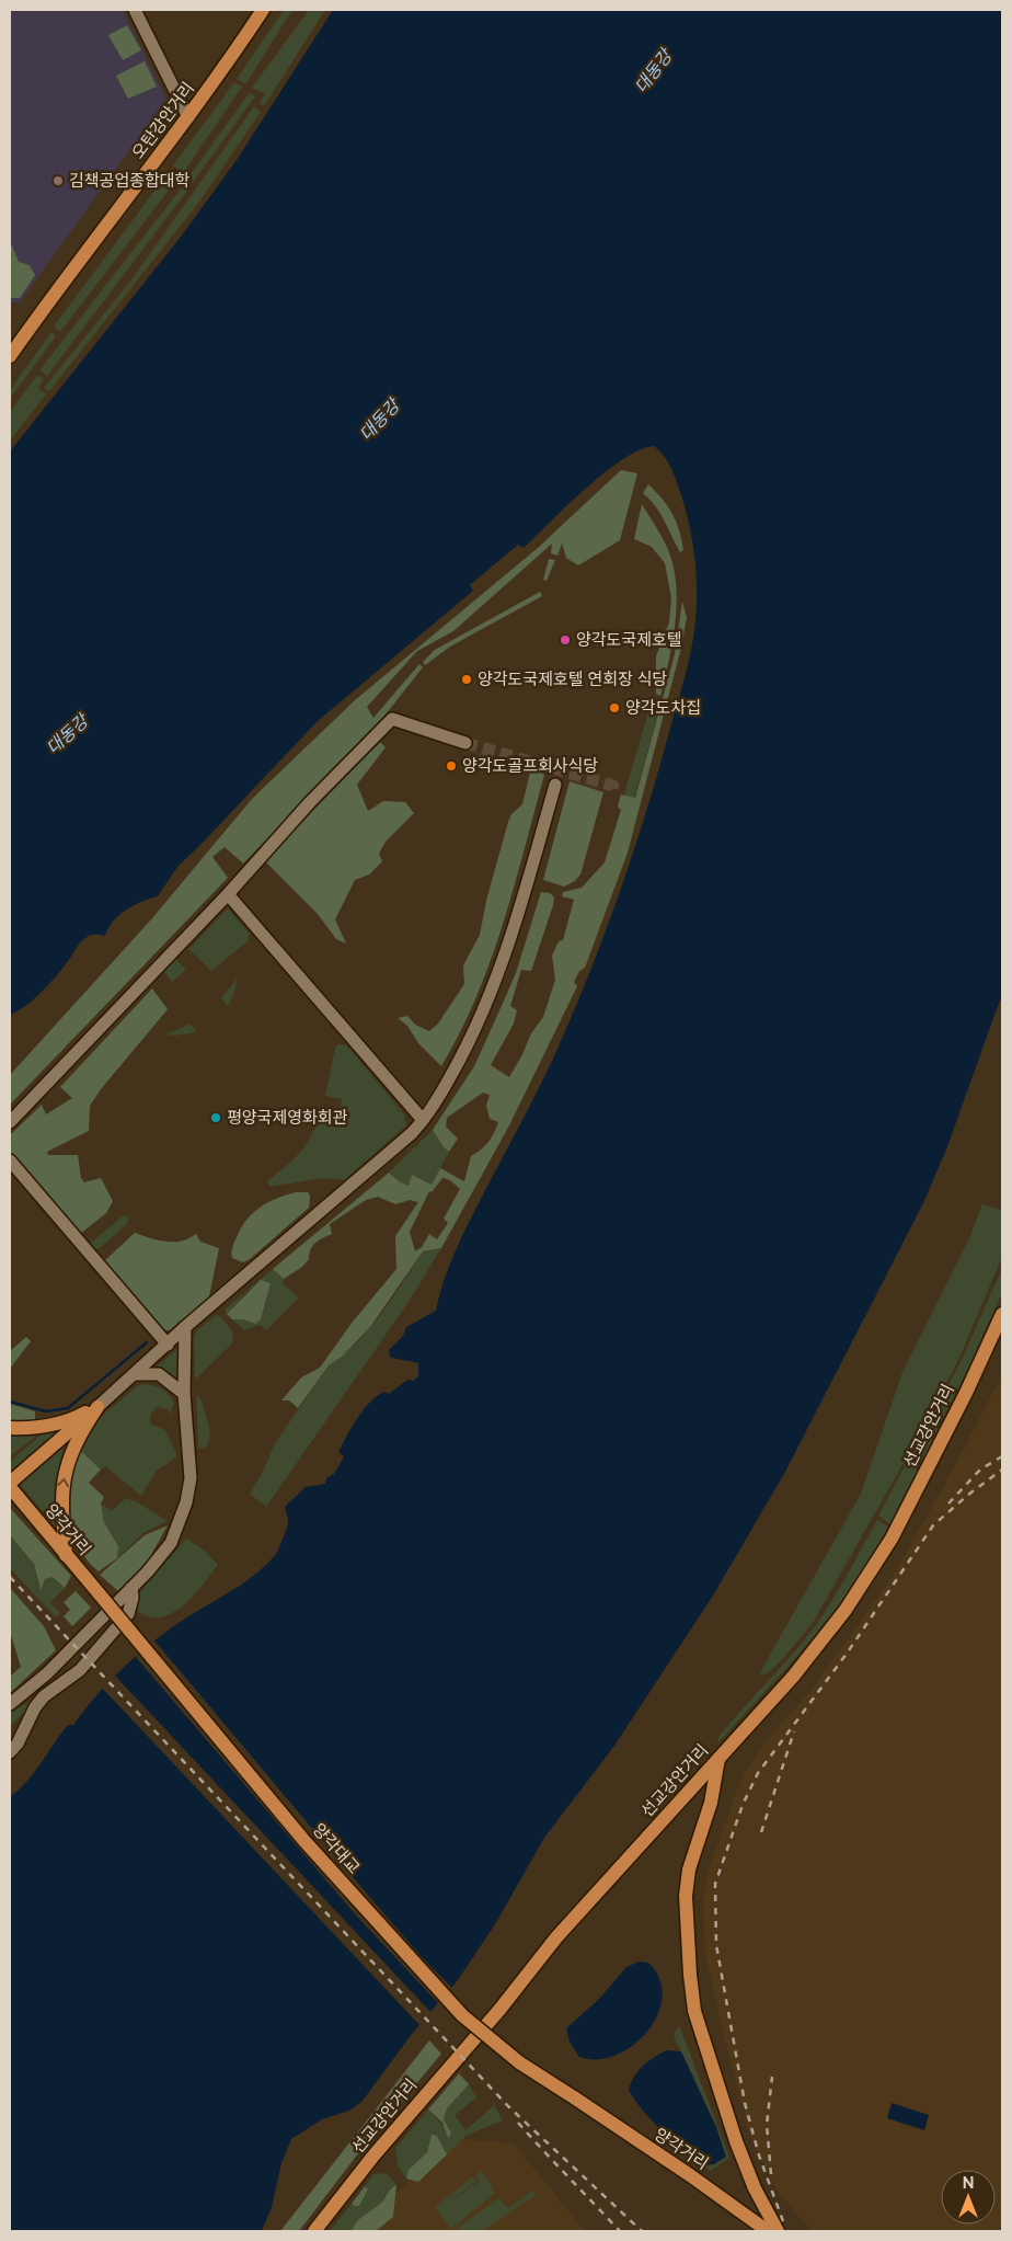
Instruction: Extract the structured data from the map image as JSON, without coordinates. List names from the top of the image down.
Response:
{
  "streets": {
    "main road": [
      "오탄강안거리",
      "선교강안거리",
      "양각거리",
      "양각대교"
    ]
  },
  "crossings": [
    ["양각거리", "양각대교"]
  ],
  "water": ["대동강"],
  "places": [
    "김책공업종합대학",
    "양각도국제호텔",
    "양각도국제호텔 연회장 식당",
    "양각도차집",
    "양각도골프회사식당",
    "평양국제영화회관"
  ],
  "north": "top"
}
